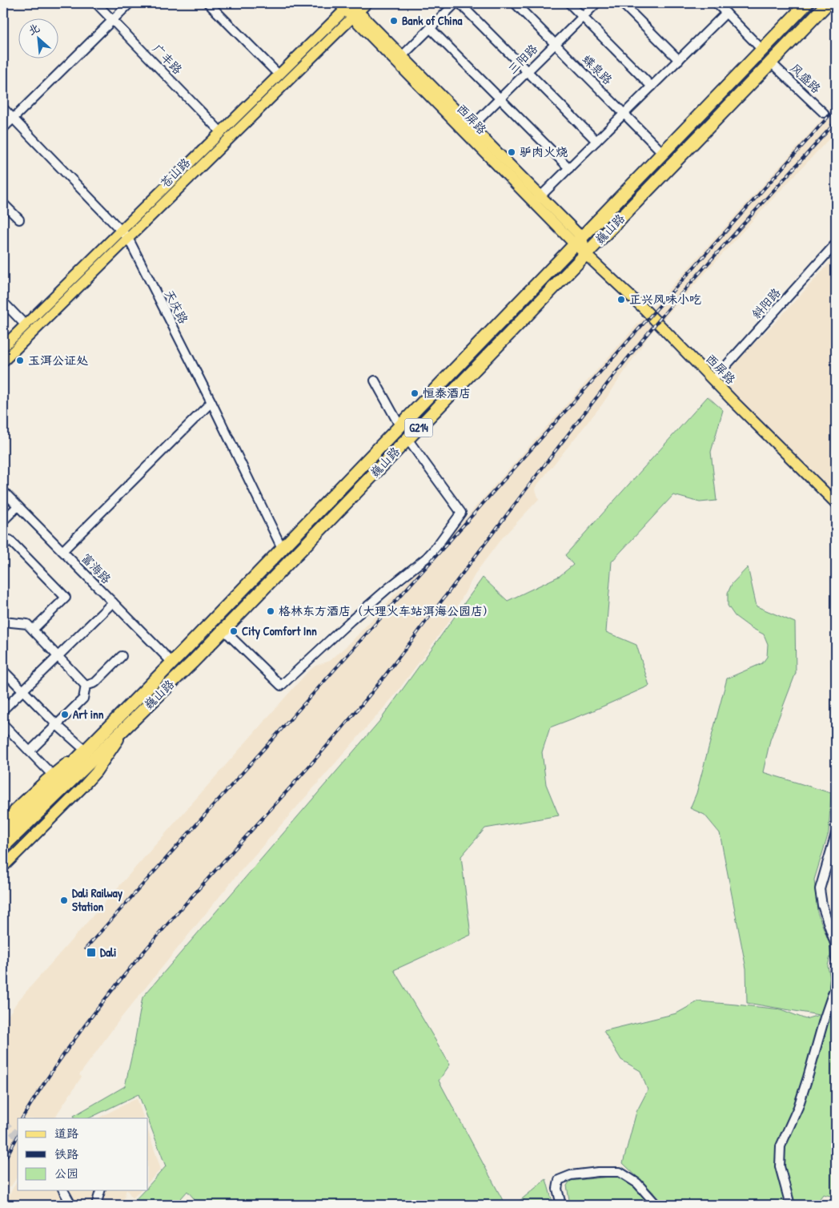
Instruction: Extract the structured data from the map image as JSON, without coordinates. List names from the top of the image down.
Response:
{
  "streets": {
    "highway": ["巍山路", "G214"],
    "main road": ["西屏路", "苍山路"],
    "street": [
      "广丰路",
      "三阳路",
      "蝶泉路",
      "风盛路",
      "斜阳路",
      "天庆路",
      "富海路"
    ]
  },
  "crossings": [
    ["广丰路", "苍山路"],
    ["三阳路", "蝶泉路"],
    ["三阳路", "西屏路"],
    ["蝶泉路", "巍山路"],
    ["风盛路", "巍山路"],
    ["西屏路", "苍山路"],
    ["西屏路", "巍山路"],
    ["西屏路", "斜阳路"],
    ["苍山路", "天庆路"],
    ["巍山路", "天庆路"],
    ["巍山路", "富海路"]
  ],
  "places": {
    "other": [
      "Bank of China",
      "驴肉火烧",
      "正兴风味小吃",
      "玉洱公证处",
      "恒泰酒店",
      "格林东方酒店（大理火车站洱海公园店）",
      "City Comfort Inn",
      "Art inn",
      "Dali Railway Station"
    ],
    "transit": ["Dali"]
  },
  "legend": ["道路", "铁路", "公园"],
  "north": "top left"
}
